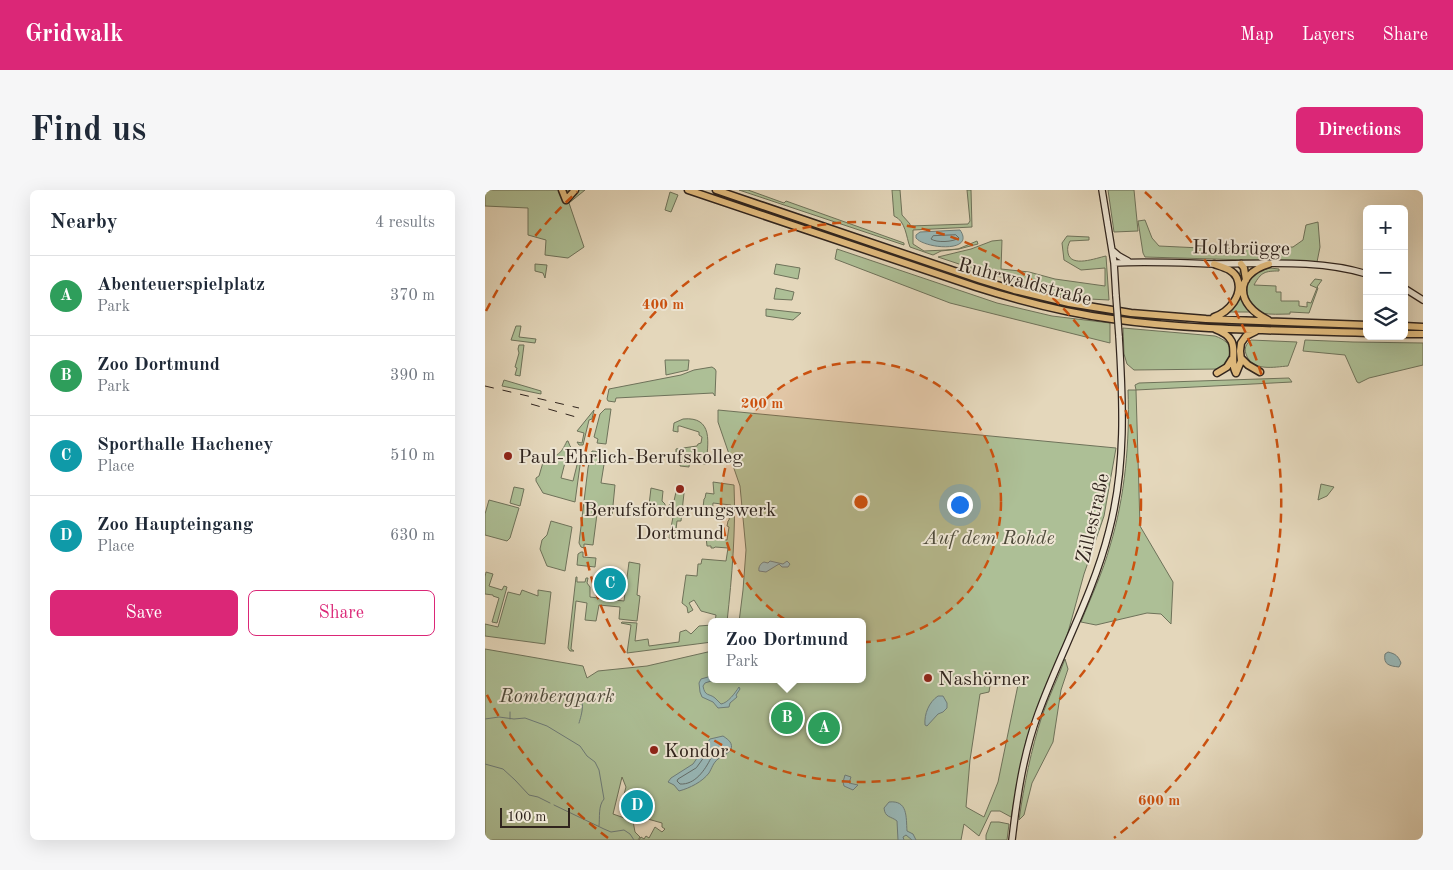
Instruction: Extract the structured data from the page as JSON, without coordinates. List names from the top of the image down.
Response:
{
  "streets": {
    "highway": ["Ruhrwaldstraße"],
    "main road": ["Holtbrügge", "Zillestraße"]
  },
  "crossings": [
    ["Holtbrügge", "Zillestraße"]
  ],
  "parks": ["Auf dem Rohde", "Rombergpark"],
  "places": [
    "Paul-Ehrlich-Berufskolleg",
    "Berufsförderungswerk Dortmund",
    "Nashörner",
    "Kondor"
  ],
  "scale_bar": "100 m",
  "page": {
    "header": "Gridwalk",
    "nav": ["Map", "Layers", "Share"],
    "buttons": [
      "Directions",
      ["Save", "Share"]
    ],
    "title": "Find us",
    "heading": ["Nearby", "4 results"],
    "map_buttons": ["+", "−"],
    "list": [
      {
        "mark": "A",
        "name": "Abenteuerspielplatz",
        "note": "Park",
        "value": "370 m"
      },
      {
        "mark": "B",
        "name": "Zoo Dortmund",
        "note": "Park",
        "value": "390 m"
      },
      {
        "mark": "C",
        "name": "Sporthalle Hacheney",
        "note": "Place",
        "value": "510 m"
      },
      {
        "mark": "D",
        "name": "Zoo Haupteingang",
        "note": "Place",
        "value": "630 m"
      }
    ],
    "pins": [
      "C",
      "B",
      "A",
      "D"
    ],
    "popup": ["Zoo Dortmund", "Park"],
    "scale": "100 m"
  },
  "rings": ["400 m", "200 m", "600 m"]
}
